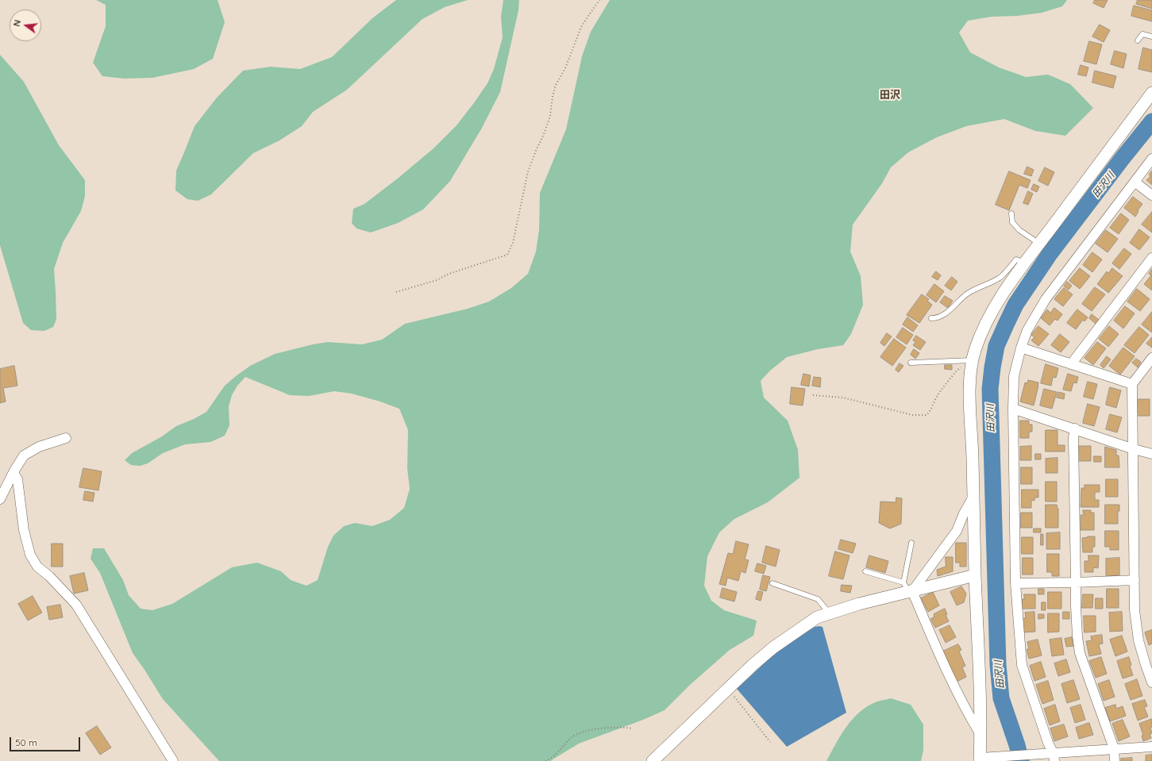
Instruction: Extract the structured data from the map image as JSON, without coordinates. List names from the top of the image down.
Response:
{
  "districts": ["田沢"],
  "water": ["田沢川"],
  "scale_bar": "50 m",
  "north": "left"
}
